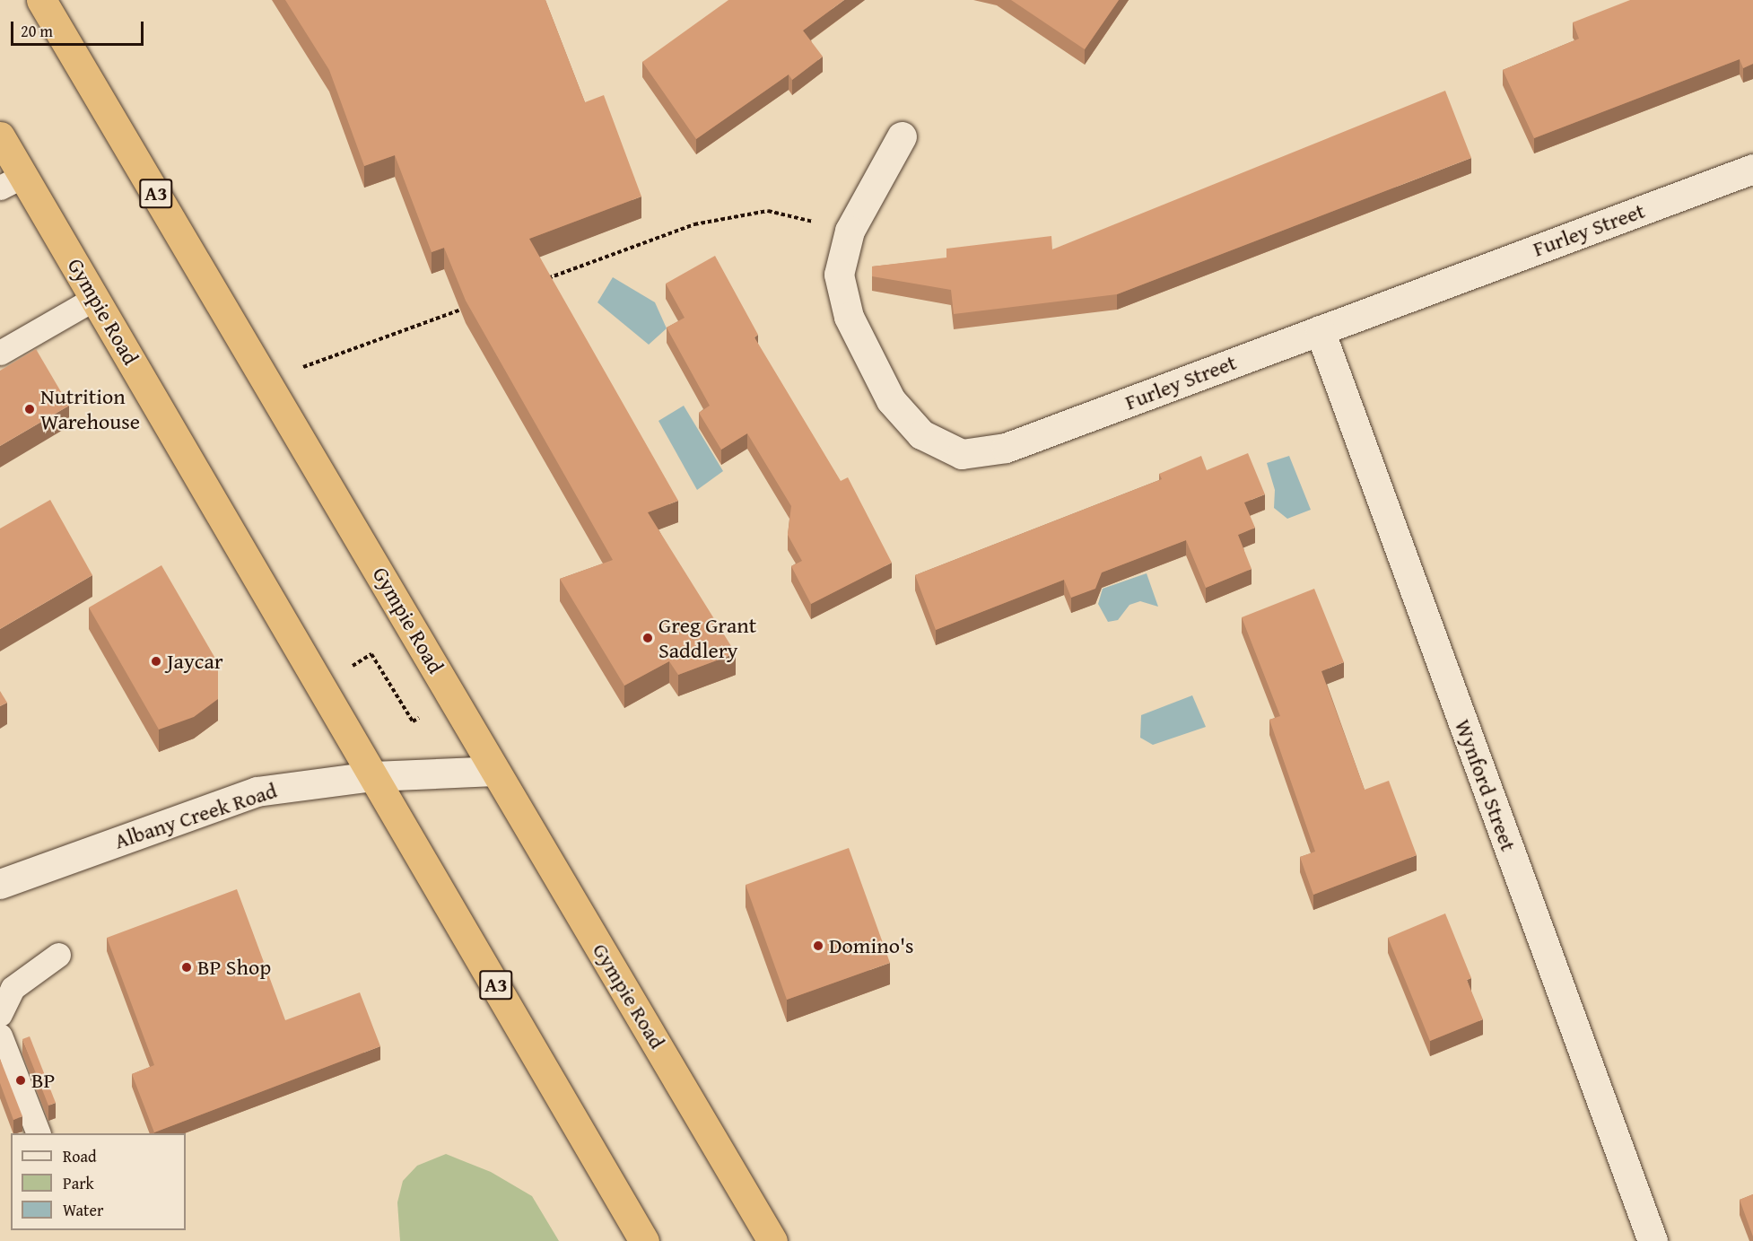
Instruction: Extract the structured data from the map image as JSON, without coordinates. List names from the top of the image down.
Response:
{
  "streets": {
    "highway": ["A3", "Gympie Road"],
    "street": ["Furley Street", "Wynford Street", "Albany Creek Road"]
  },
  "crossings": [
    ["Furley Street", "Wynford Street"],
    ["Gympie Road", "Albany Creek Road"]
  ],
  "places": [
    "Nutrition Warehouse",
    "Greg Grant Saddlery",
    "Jaycar",
    "Domino's",
    "BP Shop",
    "BP"
  ],
  "legend": ["Road", "Park", "Water"],
  "scale_bar": "20 m"
}
